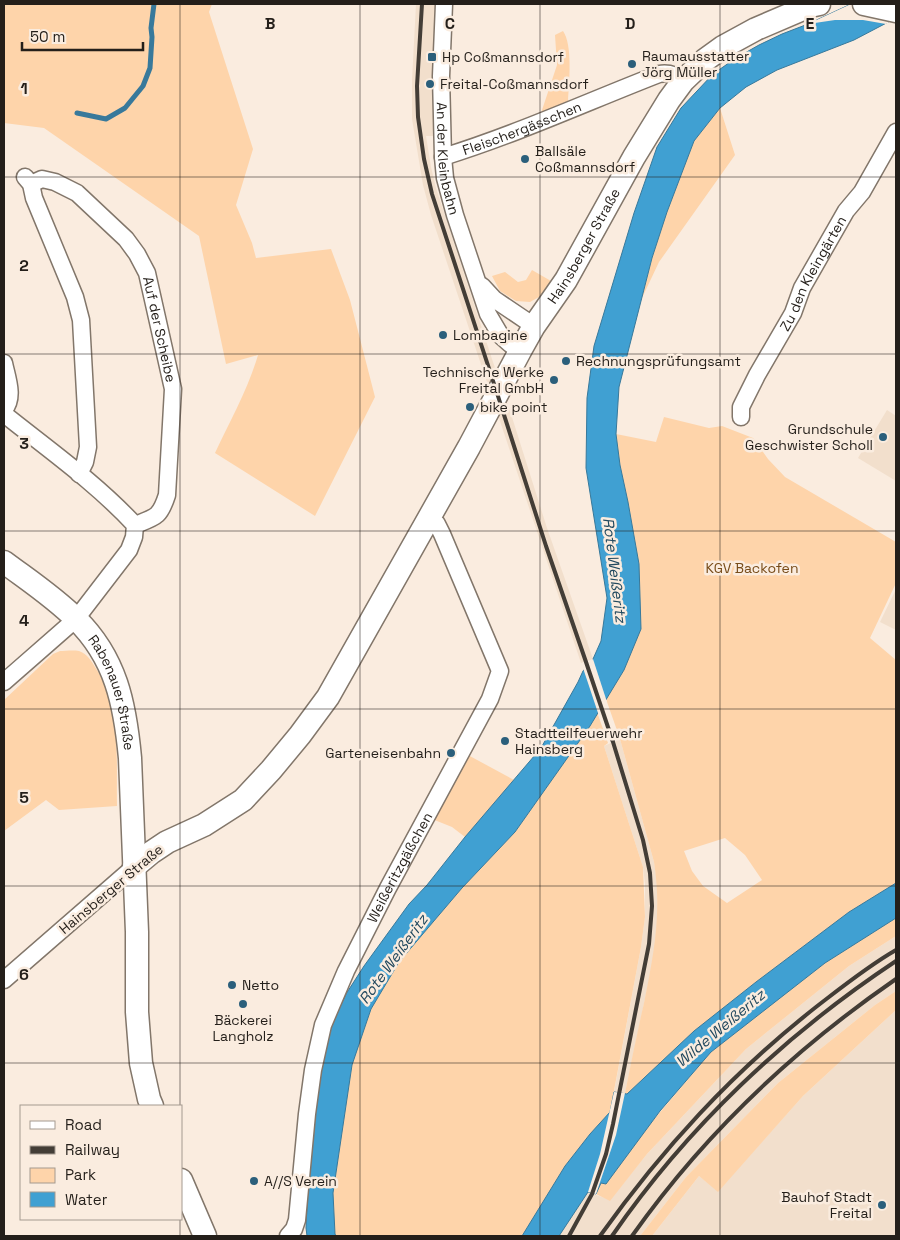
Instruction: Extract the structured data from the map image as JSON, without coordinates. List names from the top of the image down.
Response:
{
  "streets": {
    "street": [
      "Fleischergässchen",
      "An der Kleinbahn",
      "Hainsberger Straße",
      "Zu den Kleingärten",
      "Auf der Scheibe",
      "Rabenauer Straße",
      "Weißeritzgäßchen"
    ]
  },
  "crossings": [
    ["Fleischergässchen", "An der Kleinbahn"],
    ["Fleischergässchen", "Hainsberger Straße"],
    ["An der Kleinbahn", "Hainsberger Straße"],
    ["Hainsberger Straße", "Rabenauer Straße"],
    ["Hainsberger Straße", "Weißeritzgäßchen"]
  ],
  "water": ["Rote Weißeritz", "Wilde Weißeritz"],
  "parks": ["KGV Backofen"],
  "places": {
    "transit": ["Hp Coßmannsdorf"],
    "other": [
      "Raumausstatter Jörg Müller",
      "Freital-Coßmannsdorf",
      "Ballsäle Coßmannsdorf",
      "Lombagine",
      "Rechnungsprüfungsamt",
      "Technische Werke Freital GmbH",
      "bike point",
      "Grundschule Geschwister Scholl",
      "Stadtteilfeuerwehr Hainsberg",
      "Garteneisenbahn",
      "Netto",
      "Bäckerei Langholz",
      "A//S Verein",
      "Bauhof Stadt Freital"
    ]
  },
  "legend": [
    "Road",
    "Railway",
    "Park",
    "Water"
  ],
  "scale_bar": "50 m",
  "grid": {
    "columns": [
      "B",
      "C",
      "D",
      "E"
    ],
    "rows": [
      "1",
      "2",
      "3",
      "4",
      "5",
      "6"
    ]
  }
}
